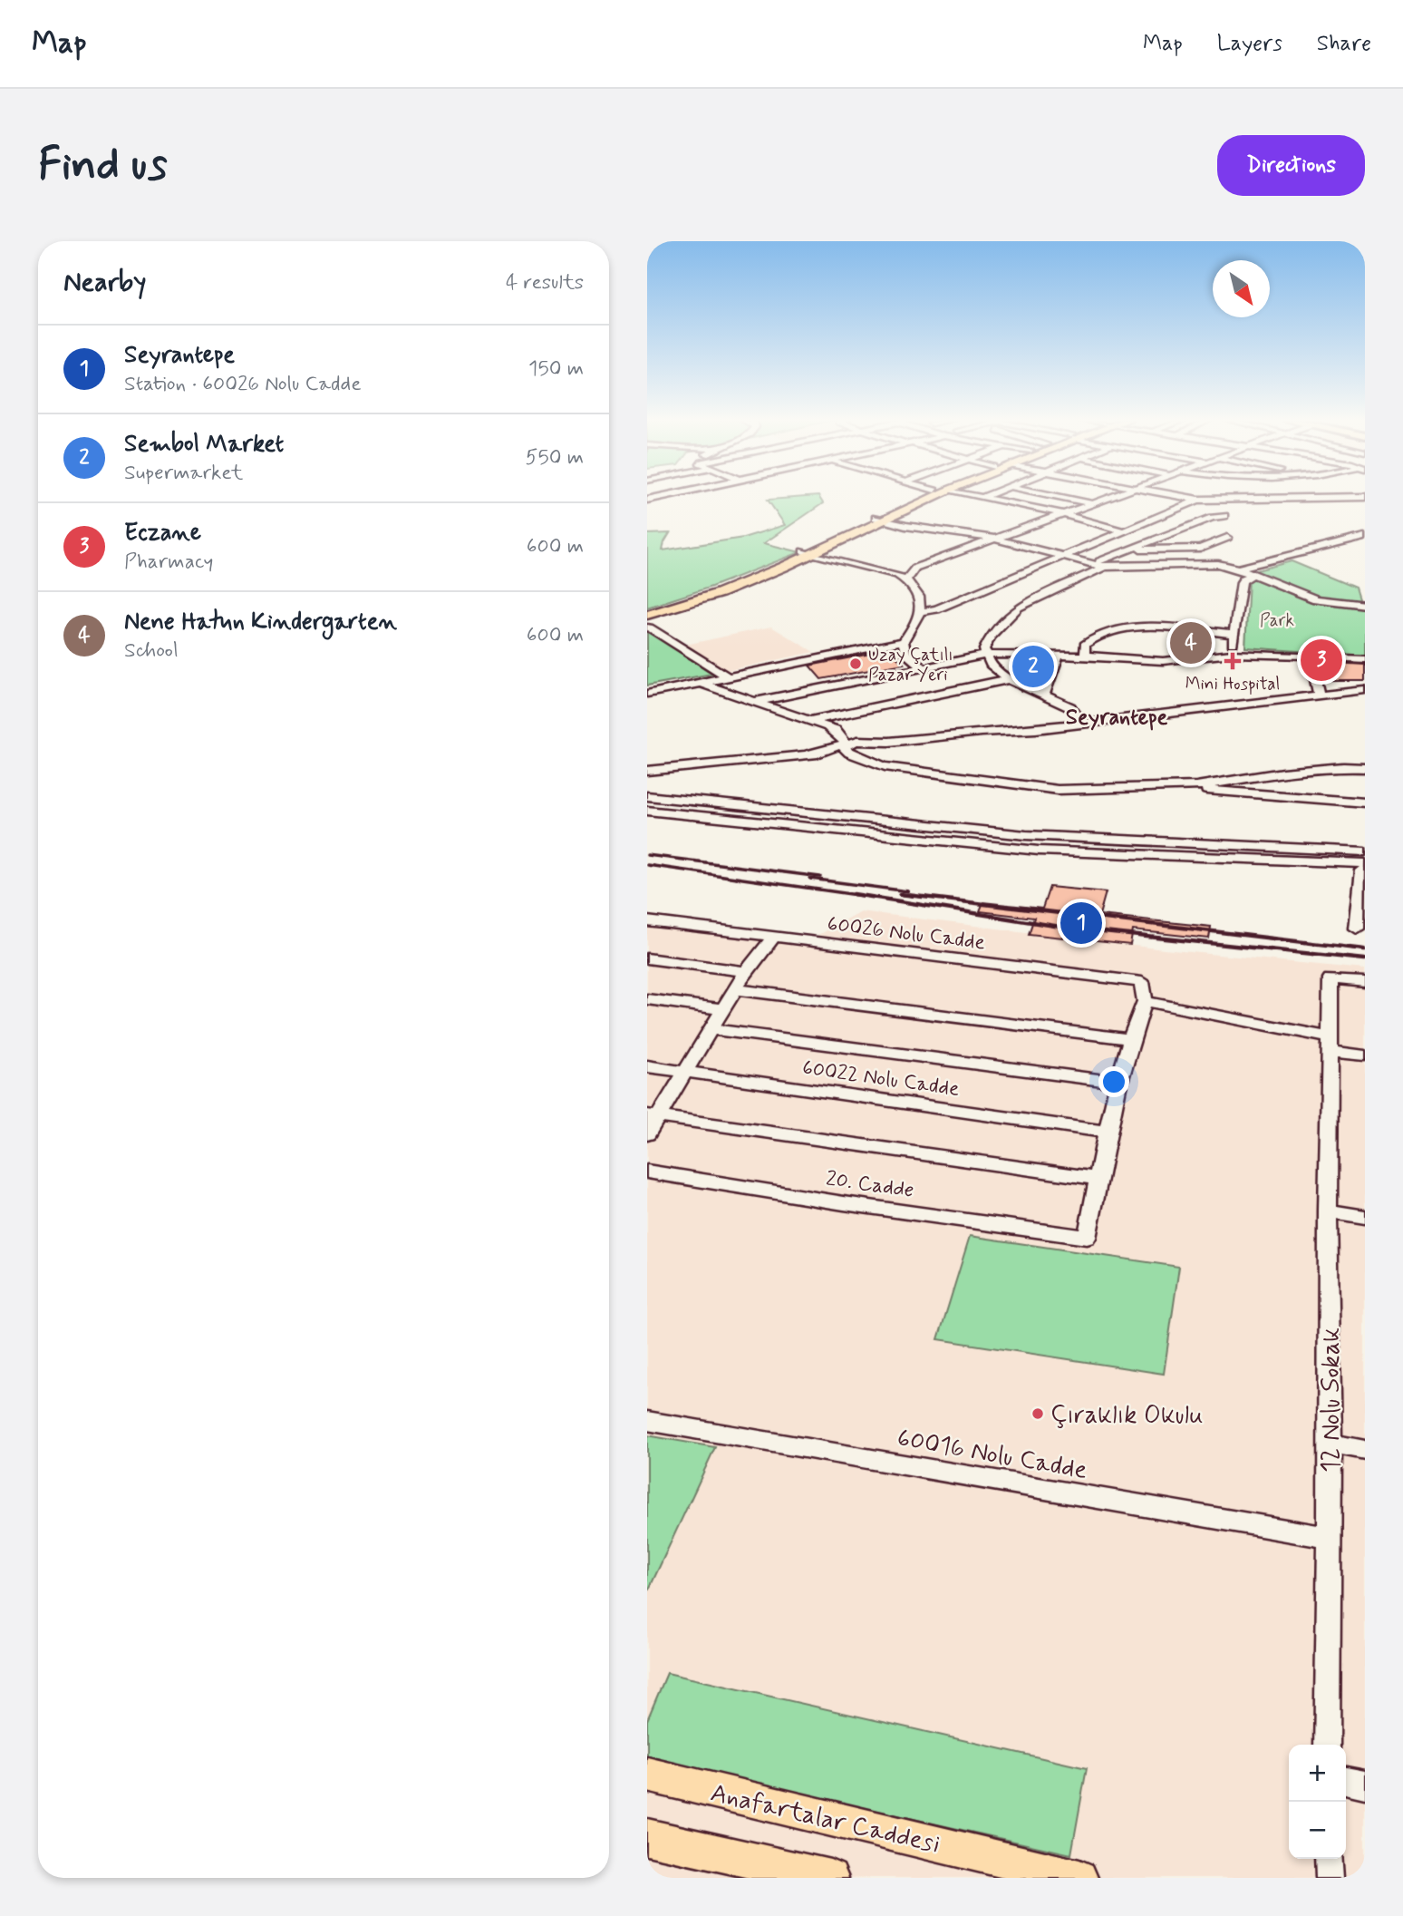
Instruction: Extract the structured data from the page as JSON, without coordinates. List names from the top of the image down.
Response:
{
  "streets": {
    "main road": ["Anafartalar Caddesi"],
    "street": [
      "60026 Nolu Cadde",
      "60022 Nolu Cadde",
      "20. Cadde",
      "12 Nolu Sokak",
      "60016 Nolu Cadde"
    ]
  },
  "crossings": [
    ["12 Nolu Sokak", "60016 Nolu Cadde"]
  ],
  "districts": ["Seyrantepe"],
  "parks": ["Park"],
  "places": {
    "health": ["Mini Hospital"],
    "other": ["Uzay Çatılı Pazar Yeri", "Çıraklık Okulu"]
  },
  "north": "bottom right",
  "page": {
    "header": "Map",
    "nav": ["Map", "Layers", "Share"],
    "buttons": "Directions",
    "title": "Find us",
    "heading": ["Nearby", "4 results"],
    "list": [
      {
        "mark": "1",
        "name": "Seyrantepe",
        "note": "Station · 60026 Nolu Cadde",
        "value": "150 m"
      },
      {
        "mark": "2",
        "name": "Sembol Market",
        "note": "Supermarket",
        "value": "550 m"
      },
      {
        "mark": "3",
        "name": "Eczane",
        "note": "Pharmacy",
        "value": "600 m"
      },
      {
        "mark": "4",
        "name": "Nene Hatun Kindergarten",
        "note": "School",
        "value": "600 m"
      }
    ],
    "pins": [
      "4",
      "3",
      "2",
      "1"
    ],
    "map_buttons": ["+", "−"]
  }
}
